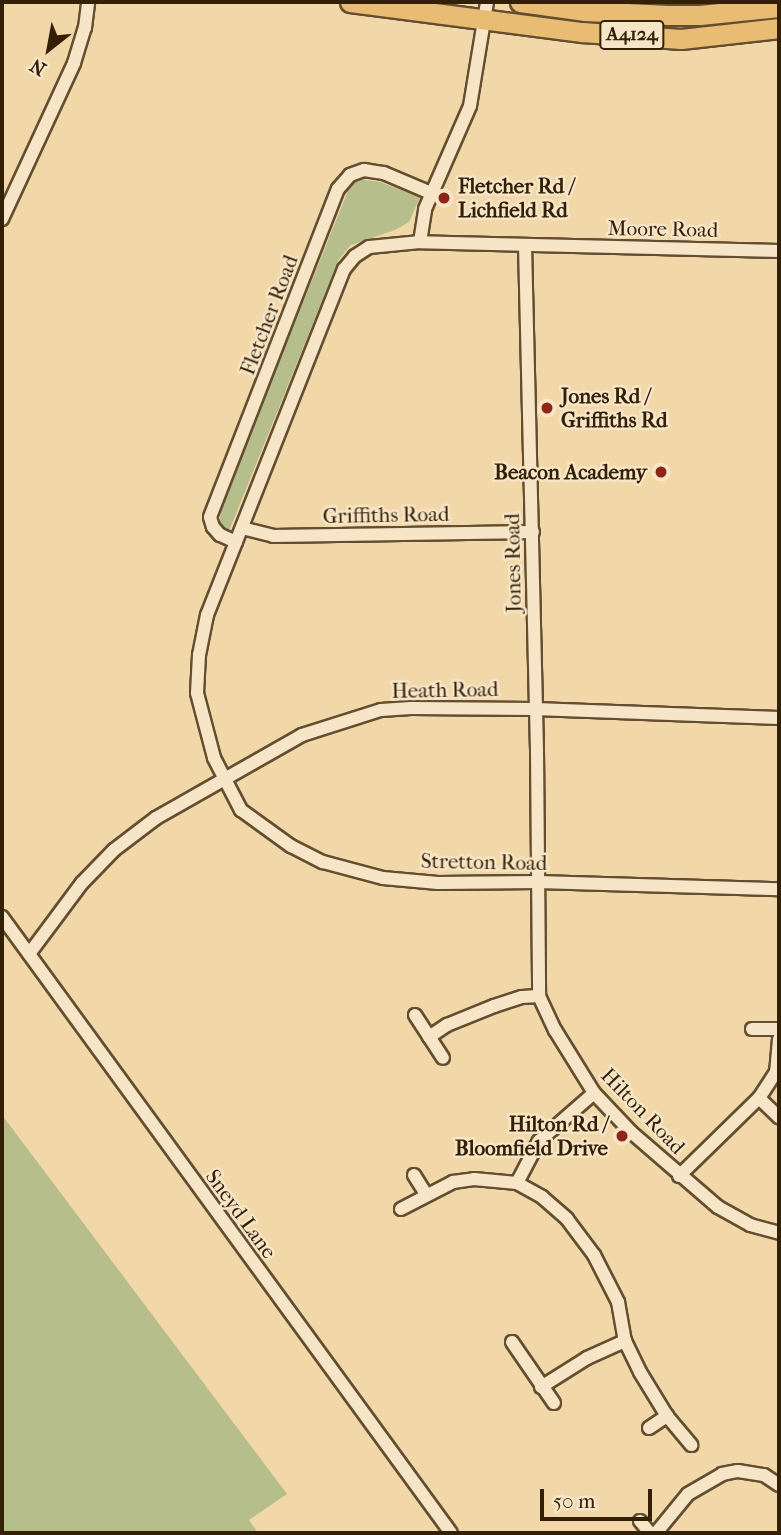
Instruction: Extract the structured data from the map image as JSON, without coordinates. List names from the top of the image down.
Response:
{
  "streets": {
    "main road": ["A4124"],
    "street": [
      "Moore Road",
      "Fletcher Road",
      "Griffiths Road",
      "Jones Road",
      "Heath Road",
      "Stretton Road",
      "Hilton Road",
      "Sneyd Lane"
    ]
  },
  "crossings": [
    ["Moore Road", "Jones Road"],
    ["Griffiths Road", "Jones Road"],
    ["Jones Road", "Heath Road"],
    ["Jones Road", "Stretton Road"],
    ["Jones Road", "Hilton Road"],
    ["Heath Road", "Stretton Road"],
    ["Heath Road", "Sneyd Lane"],
    ["Stretton Road", "Hilton Road"]
  ],
  "places": [
    "Fletcher Rd / Lichfield Rd",
    "Jones Rd / Griffiths Rd",
    "Beacon Academy",
    "Hilton Rd / Bloomfield Drive"
  ],
  "scale_bar": "50 m",
  "north": "bottom left"
}
